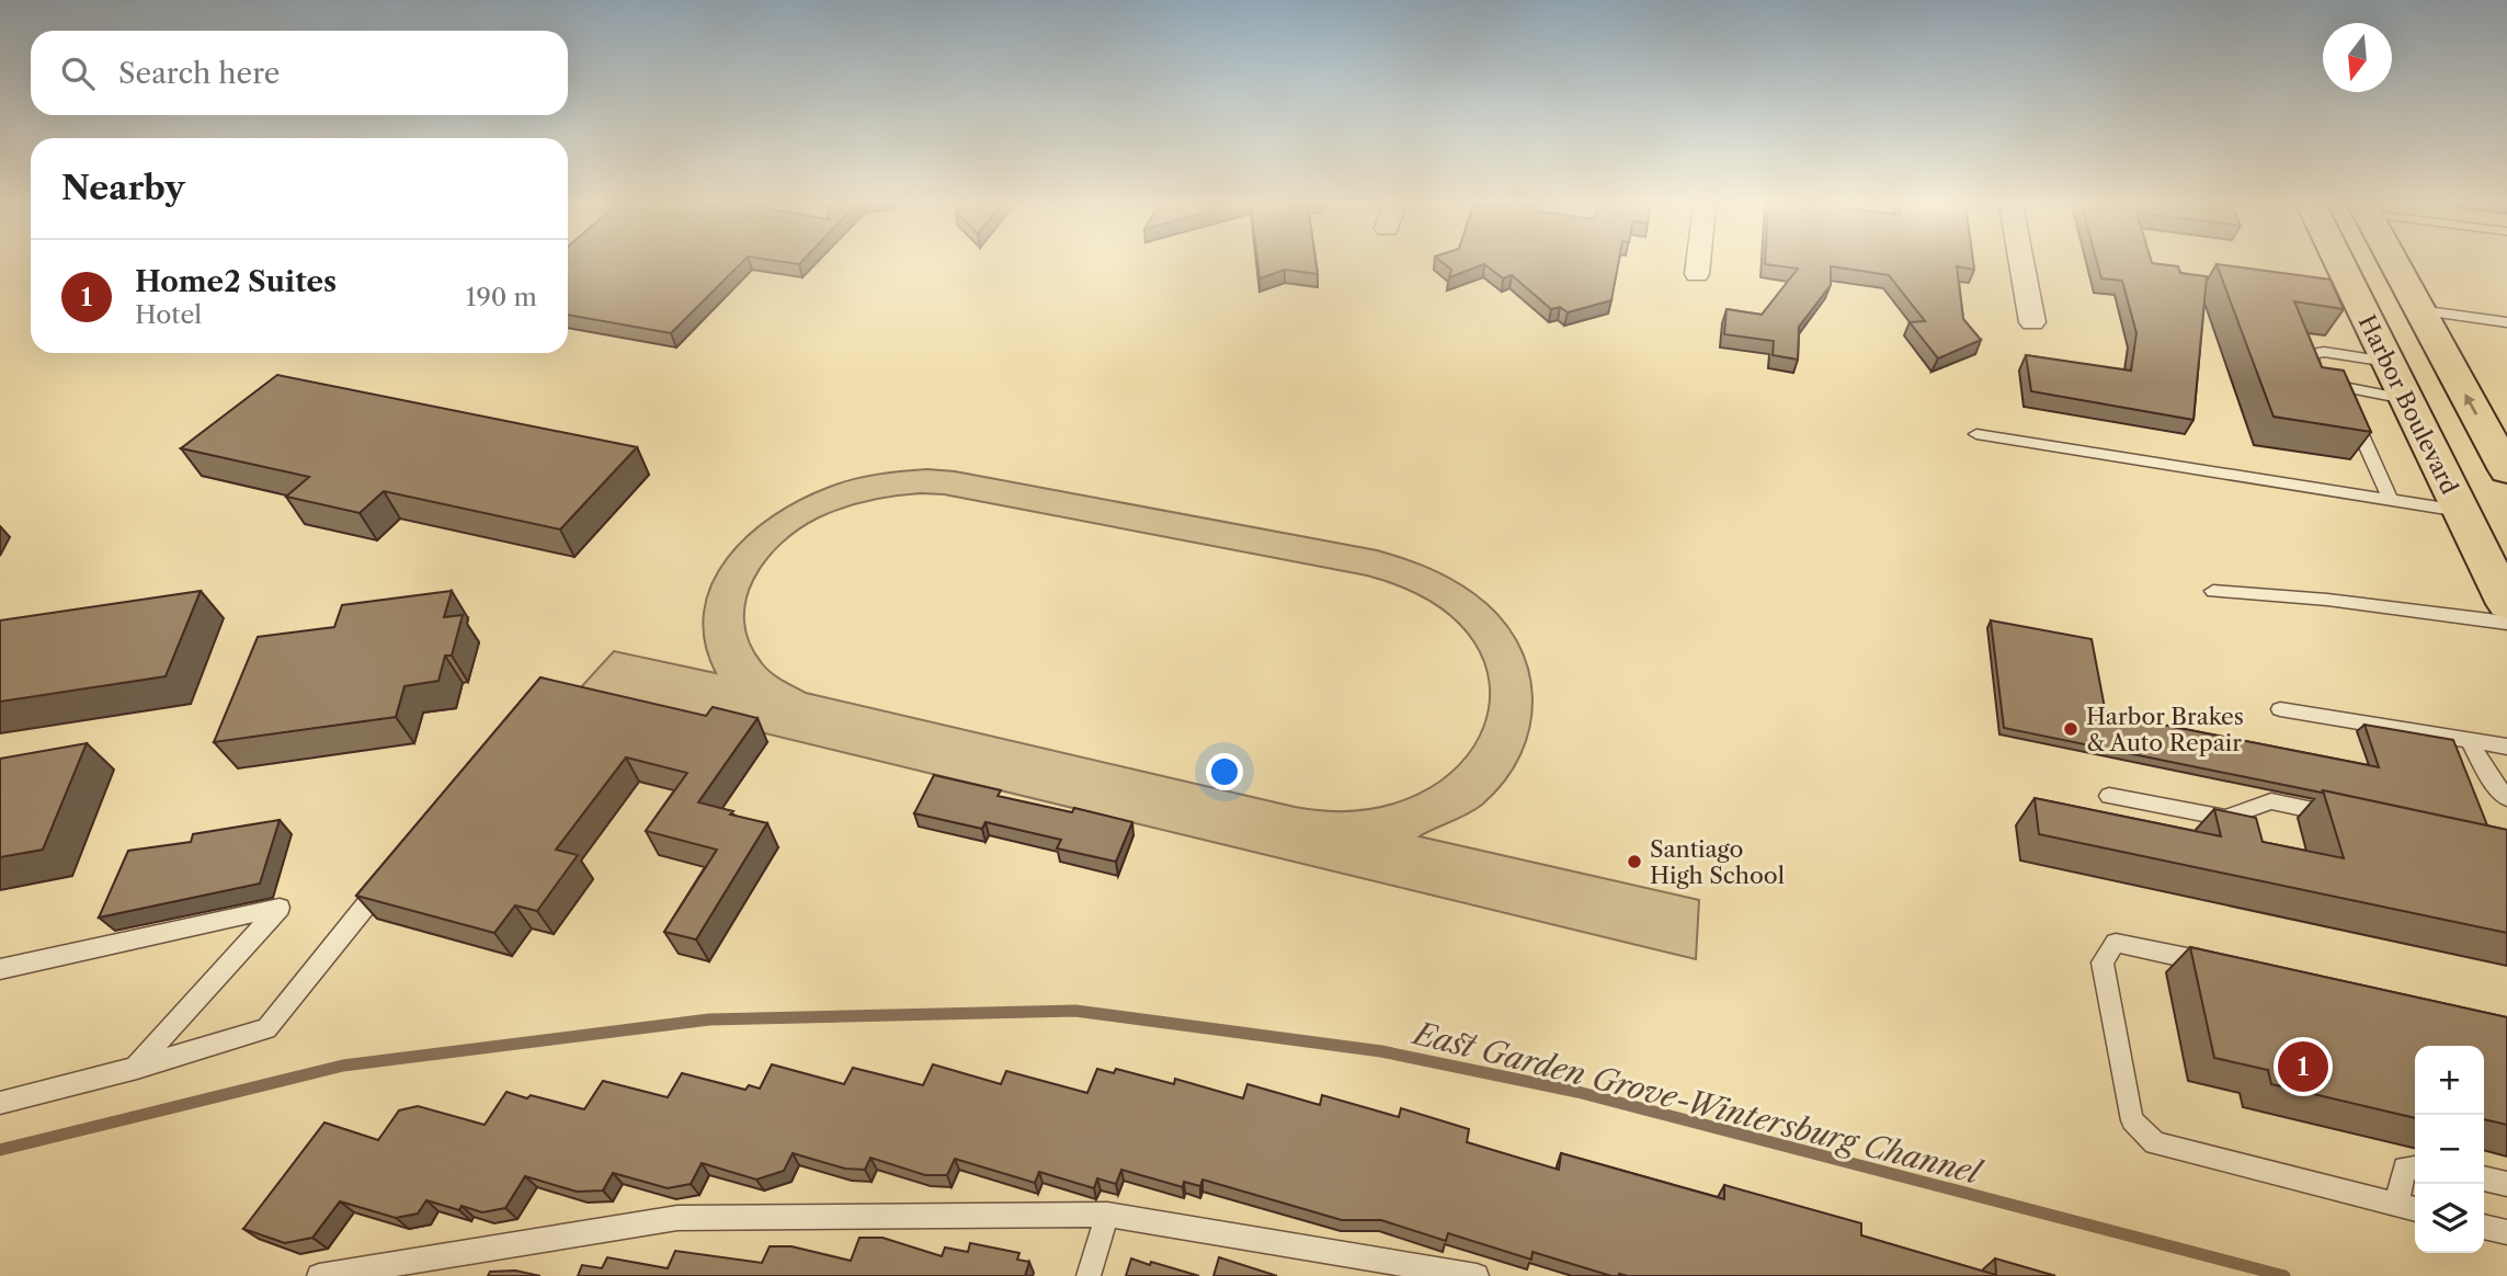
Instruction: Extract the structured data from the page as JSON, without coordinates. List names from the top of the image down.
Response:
{
  "streets": {
    "main road": ["Harbor Boulevard"]
  },
  "water": ["East Garden Grove-Wintersburg Channel"],
  "places": ["Harbor Brakes & Auto Repair", "Santiago High School"],
  "north": "bottom",
  "page": {
    "search": "Search here",
    "heading": "Nearby",
    "list": [
      {
        "mark": "1",
        "name": "Home2 Suites",
        "note": "Hotel",
        "value": "190 m"
      }
    ],
    "pins": "1",
    "map_buttons": ["+", "−"]
  }
}
